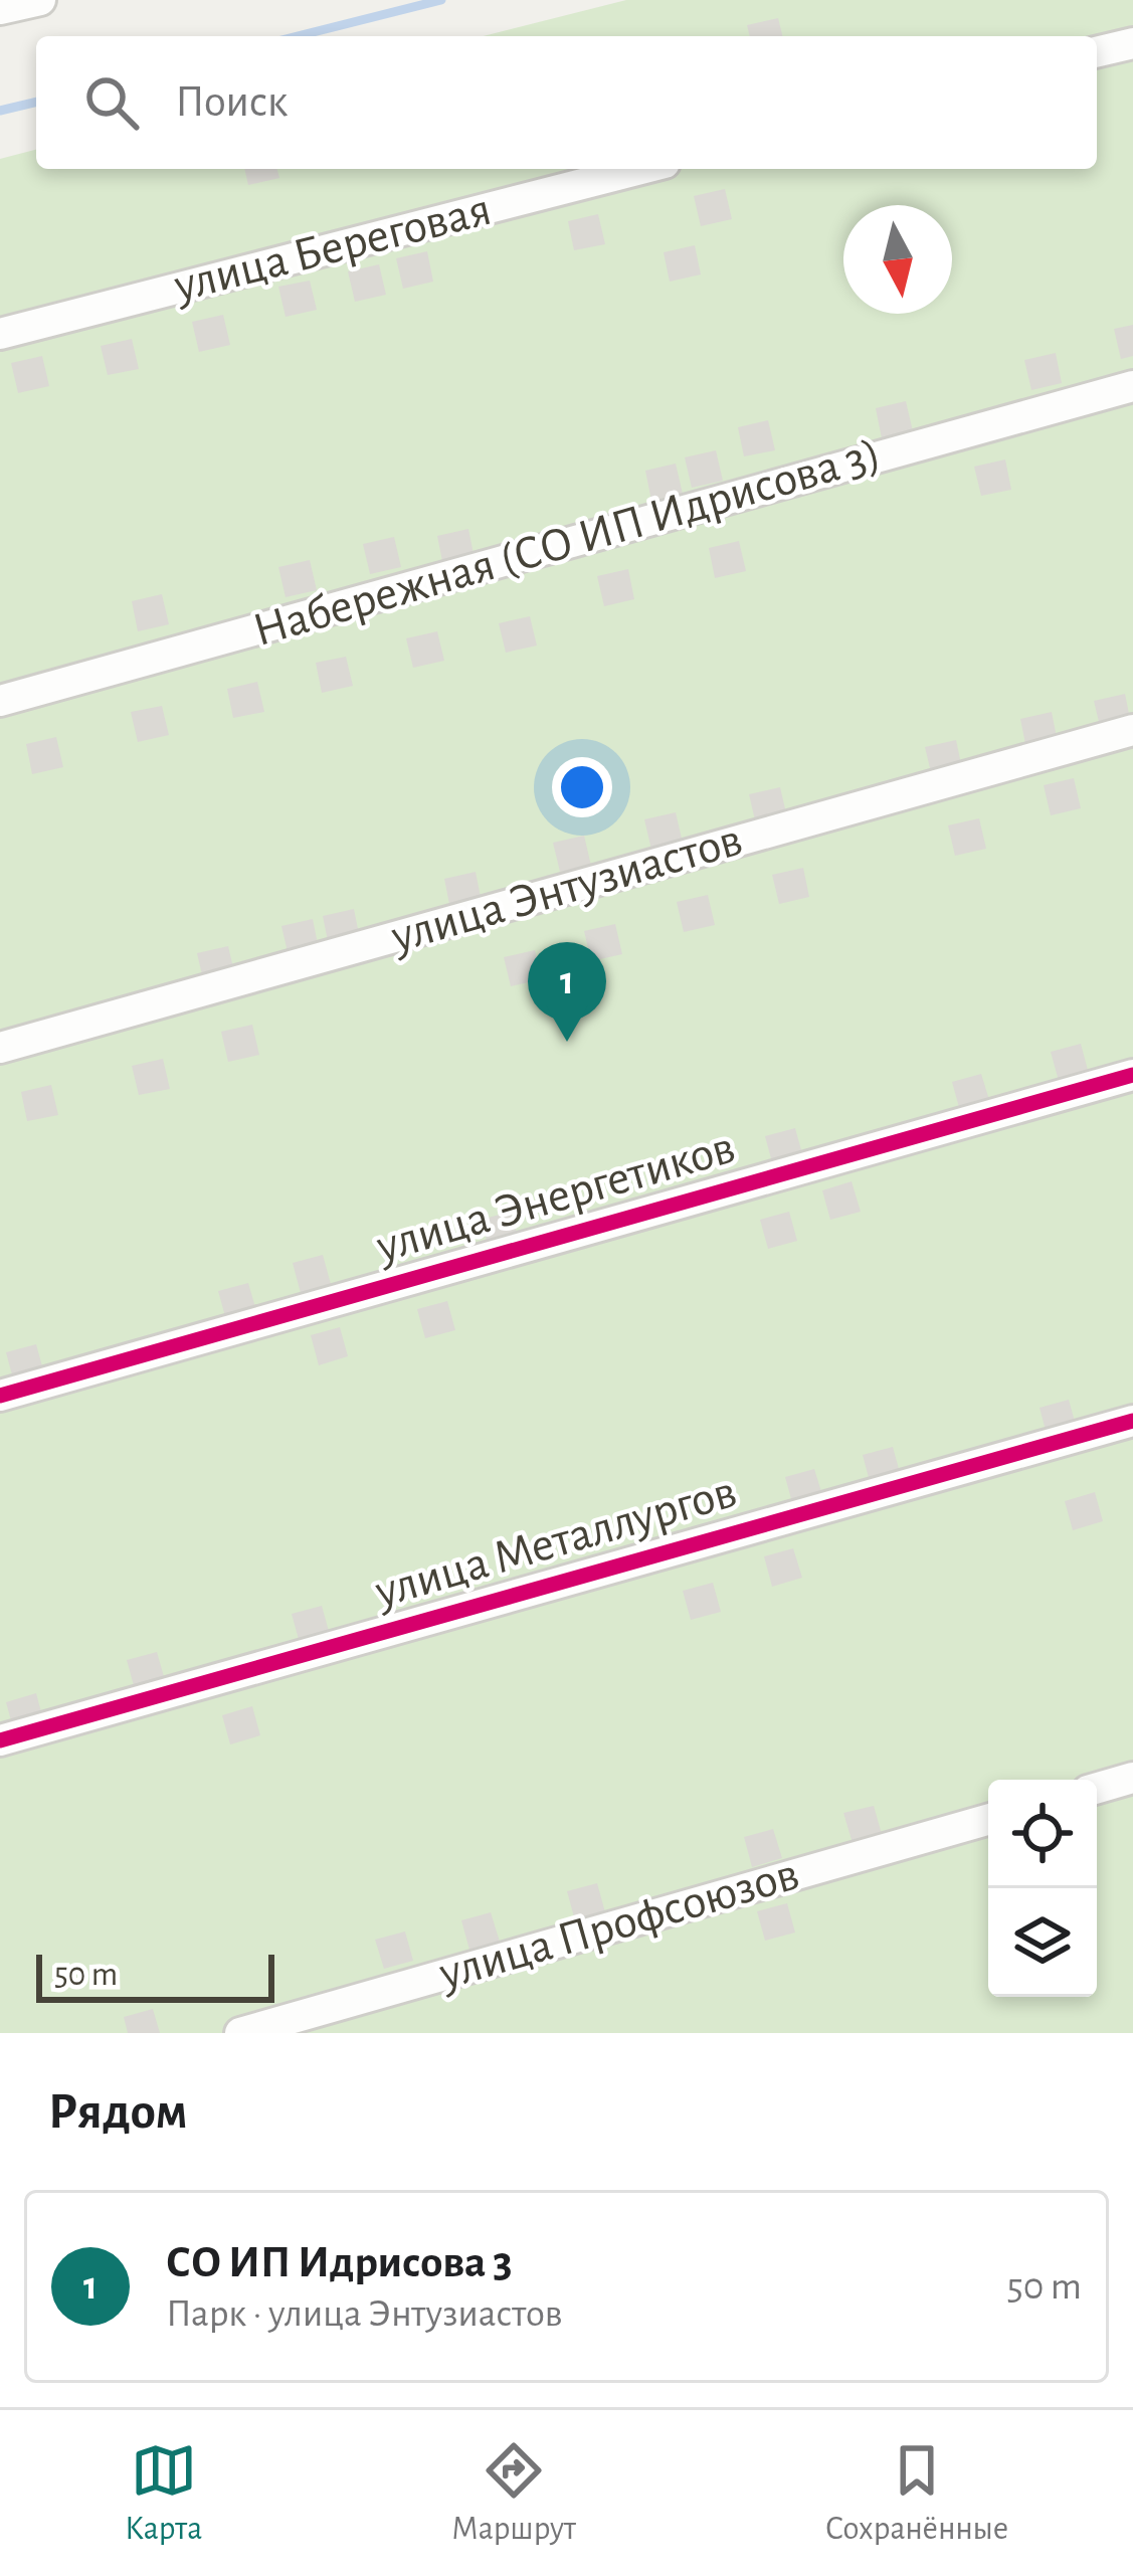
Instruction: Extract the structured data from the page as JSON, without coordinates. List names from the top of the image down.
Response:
{
  "streets": {
    "street": [
      "улица Береговая",
      "Набережная (СО ИП Идрисова 3)",
      "улица Энтузиастов",
      "улица Энергетиков",
      "улица Металлургов",
      "улица Профсоюзов"
    ]
  },
  "scale_bar": "50 m",
  "north": "bottom",
  "page": {
    "search": "Поиск",
    "pins": "1",
    "scale": "50 m",
    "heading": "Рядом",
    "list": [
      {
        "mark": "1",
        "name": "СО ИП Идрисова 3",
        "note": "Парк · улица Энтузиастов",
        "value": "50 m"
      }
    ],
    "nav": ["Карта", "Маршрут", "Сохранённые"]
  }
}
